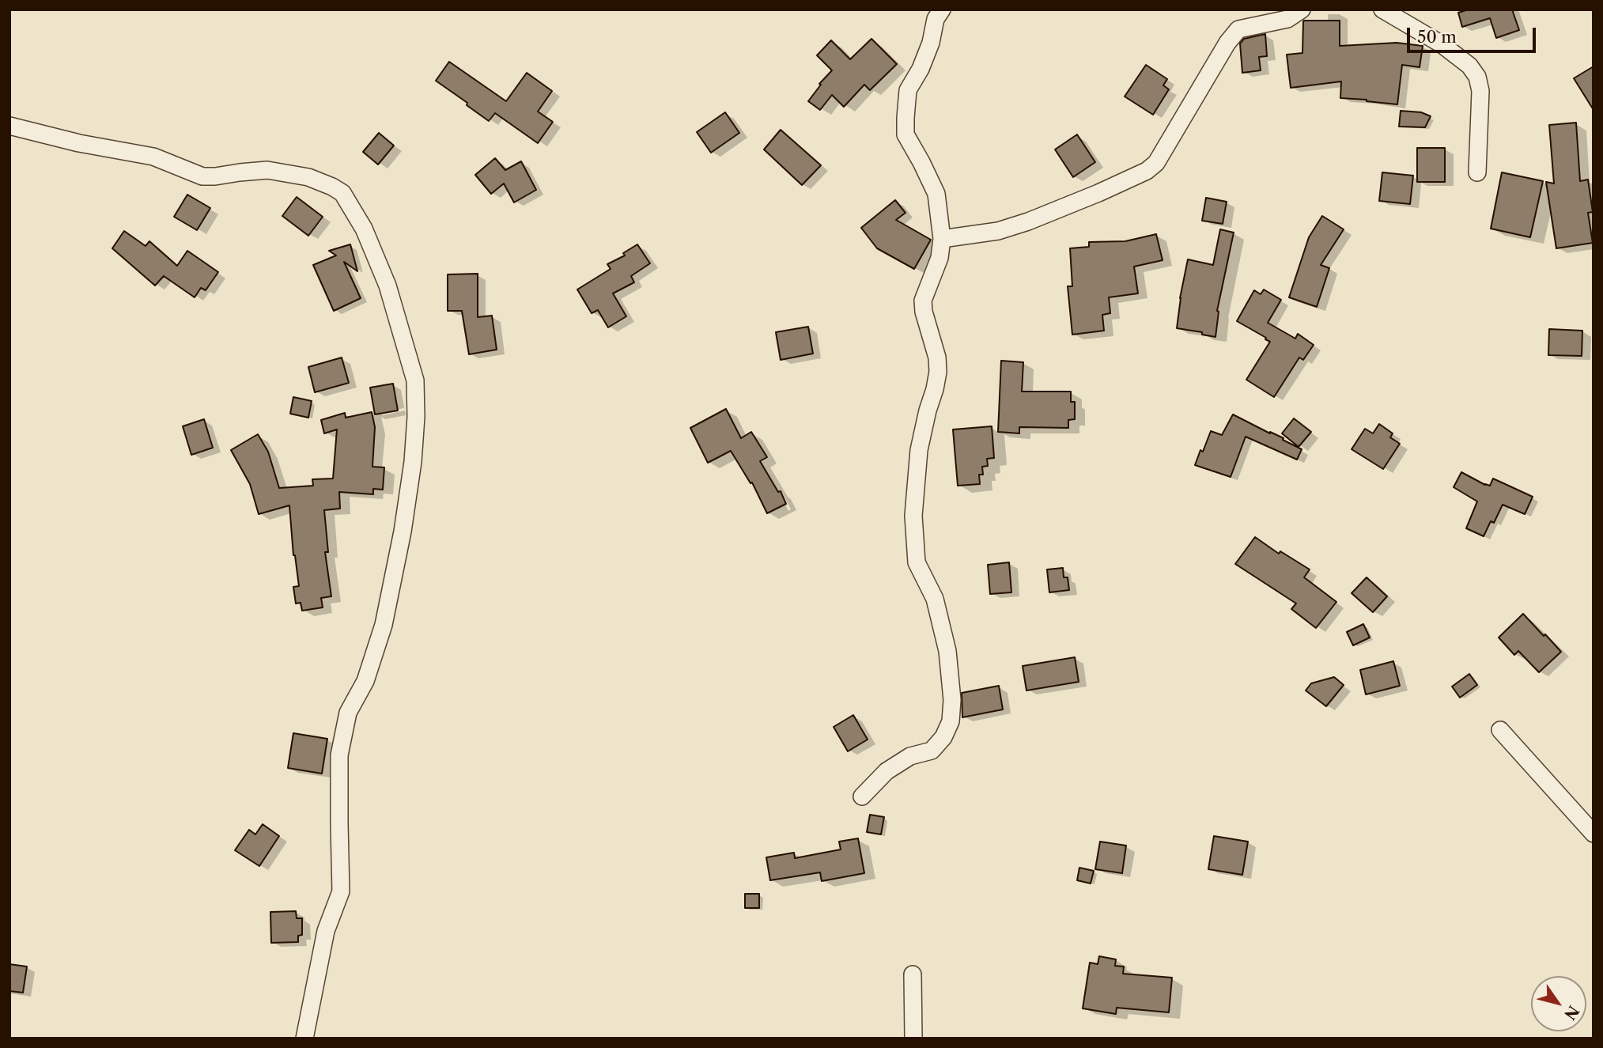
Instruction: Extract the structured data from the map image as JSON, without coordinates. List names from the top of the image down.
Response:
{
  "scale_bar": "50 m",
  "north": "bottom right"
}
